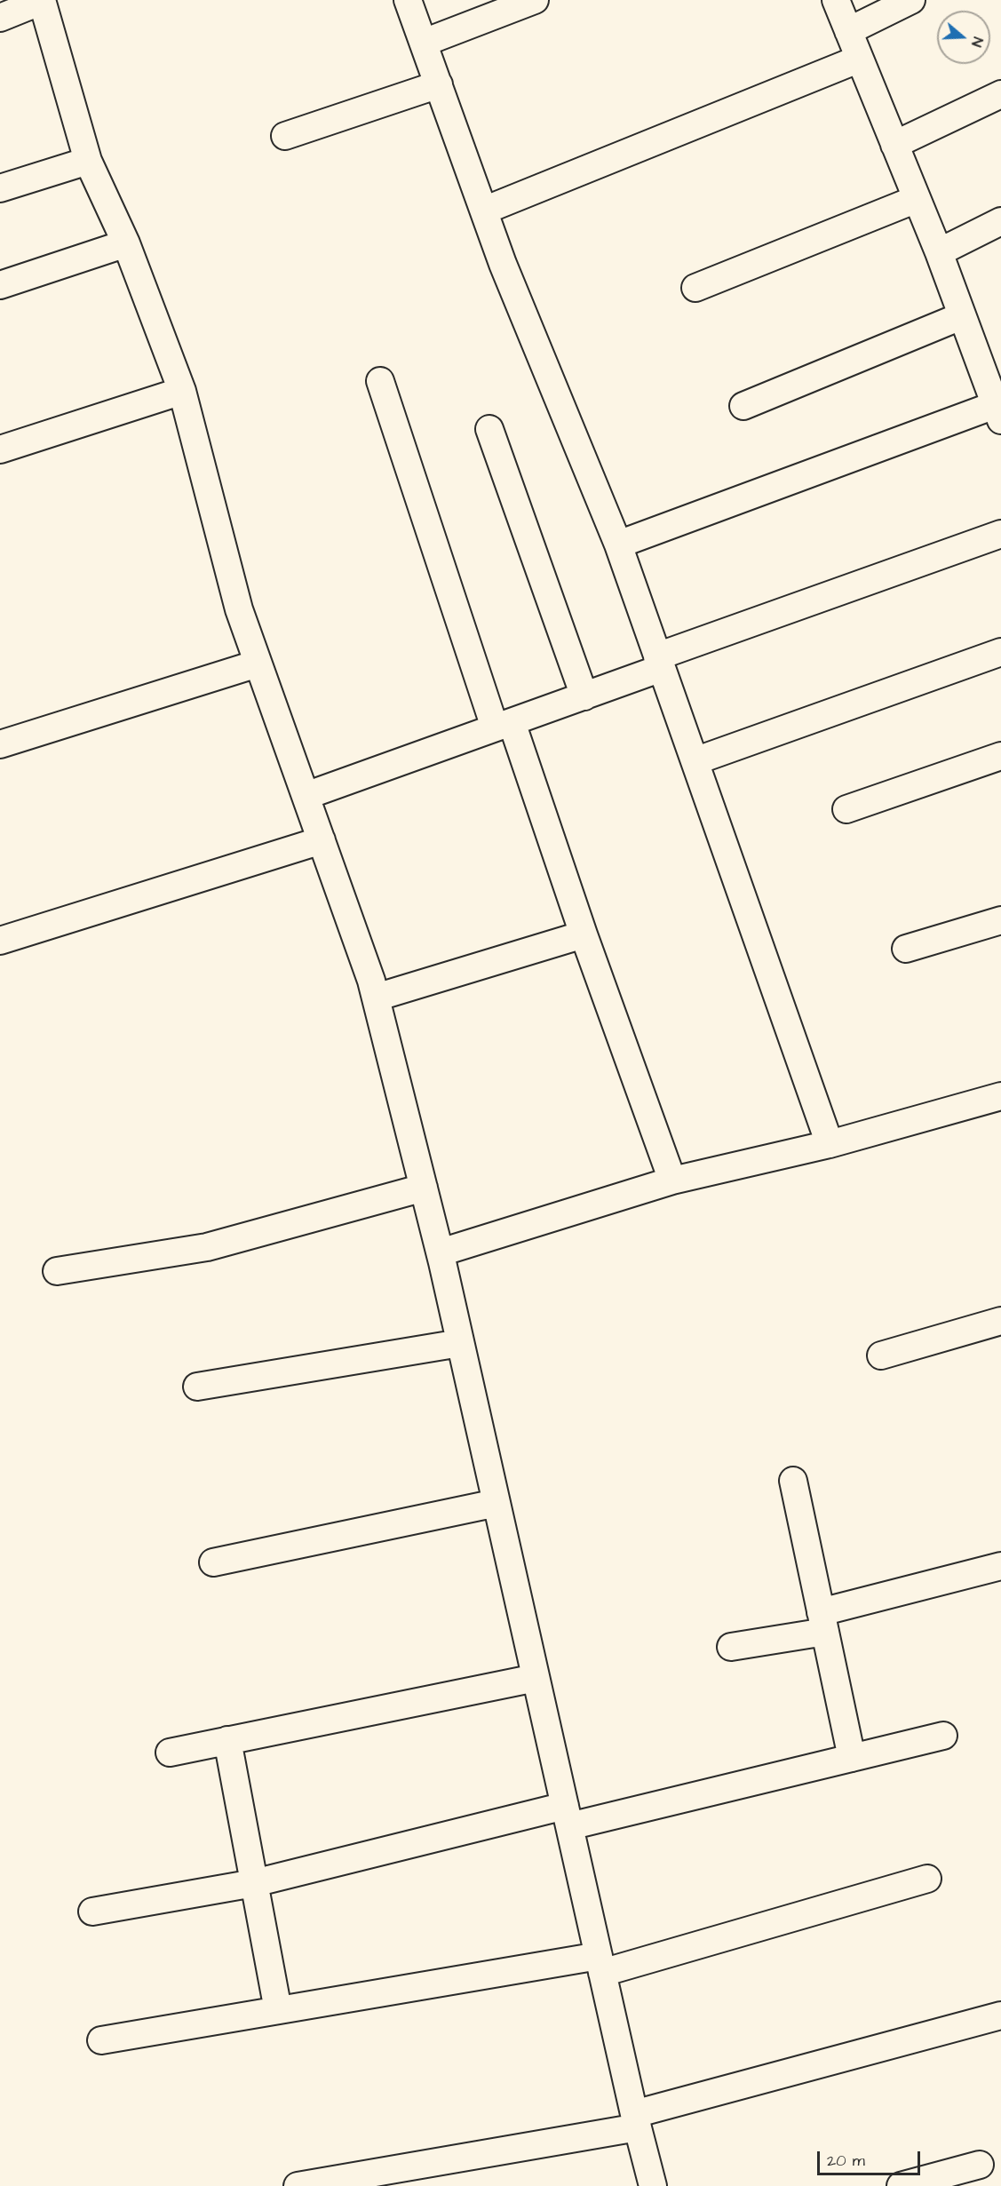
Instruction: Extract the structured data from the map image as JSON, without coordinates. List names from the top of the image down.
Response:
{
  "scale_bar": "20 m",
  "north": "right"
}
